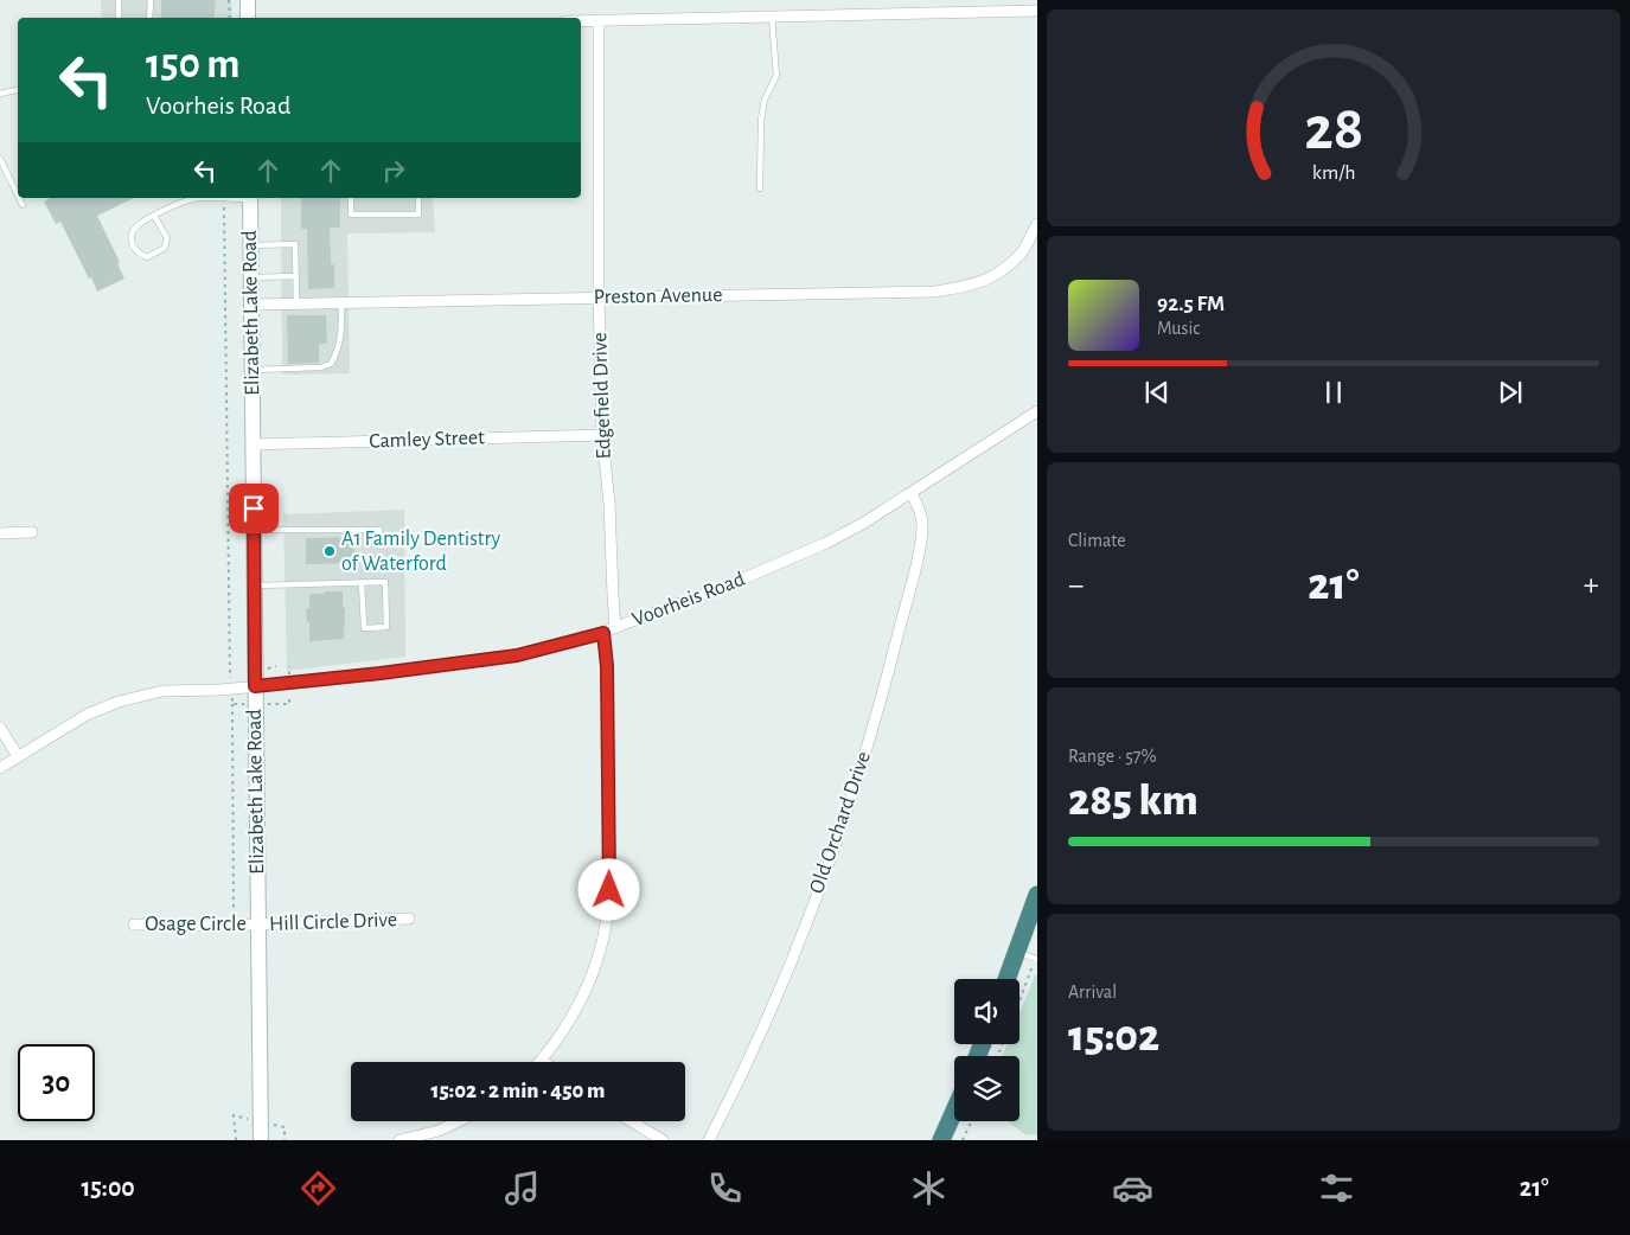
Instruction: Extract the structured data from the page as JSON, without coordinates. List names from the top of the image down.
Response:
{
  "streets": {
    "main road": ["Elizabeth Lake Road"],
    "street": [
      "Preston Avenue",
      "Edgefield Drive",
      "Camley Street",
      "Voorheis Road",
      "Old Orchard Drive",
      "Hill Circle Drive",
      "Osage Circle"
    ]
  },
  "crossings": [
    ["Preston Avenue", "Elizabeth Lake Road"],
    ["Preston Avenue", "Edgefield Drive"],
    ["Elizabeth Lake Road", "Camley Street"],
    ["Elizabeth Lake Road", "Voorheis Road"],
    ["Elizabeth Lake Road", "Hill Circle Drive"],
    ["Elizabeth Lake Road", "Osage Circle"],
    ["Edgefield Drive", "Camley Street"],
    ["Edgefield Drive", "Voorheis Road"],
    ["Voorheis Road", "Old Orchard Drive"],
    ["Hill Circle Drive", "Osage Circle"]
  ],
  "places": ["A1 Family Dentistry of Waterford"],
  "page": {
    "turn": ["150 m", "Voorheis Road"],
    "song": ["92.5 FM", "Music"],
    "tile": [
      "Climate",
      ["Range · 57%", "285 km"],
      ["Arrival", "15:02"]
    ],
    "heat": ["−", "21°", "+"],
    "limit": "30",
    "trip": "15:02 · 2 min · 450 m",
    "tabs": ["15:00", "21°"],
    "gauge": ["28", "km/h"]
  }
}
